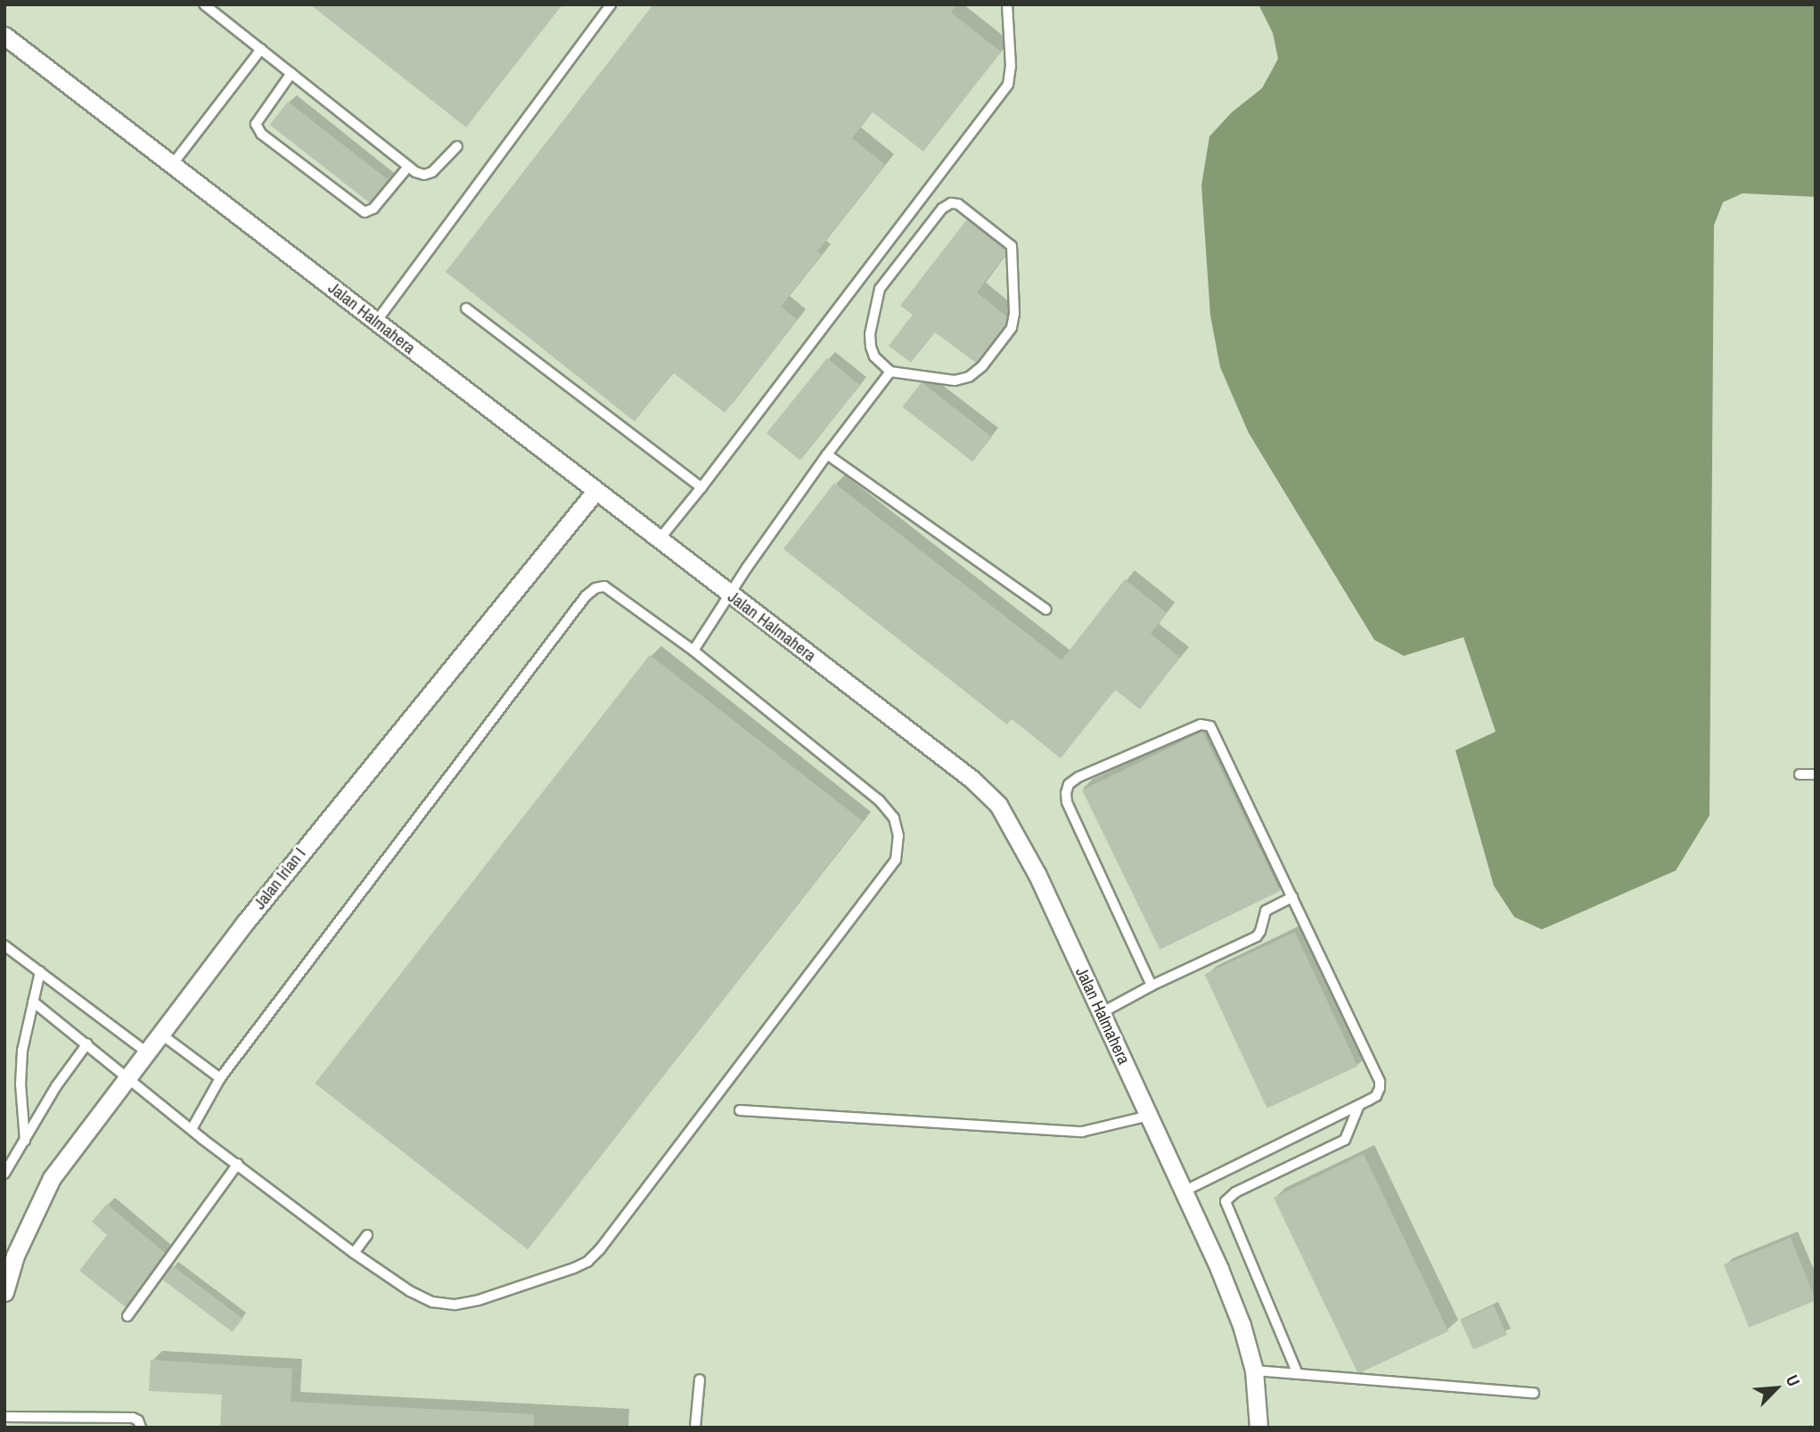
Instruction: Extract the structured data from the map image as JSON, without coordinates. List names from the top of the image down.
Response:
{
  "streets": {
    "street": ["Jalan Halmahera", "Jalan Irian I"]
  },
  "crossings": [
    ["Jalan Halmahera", "Jalan Irian I"]
  ],
  "north": "top right"
}
